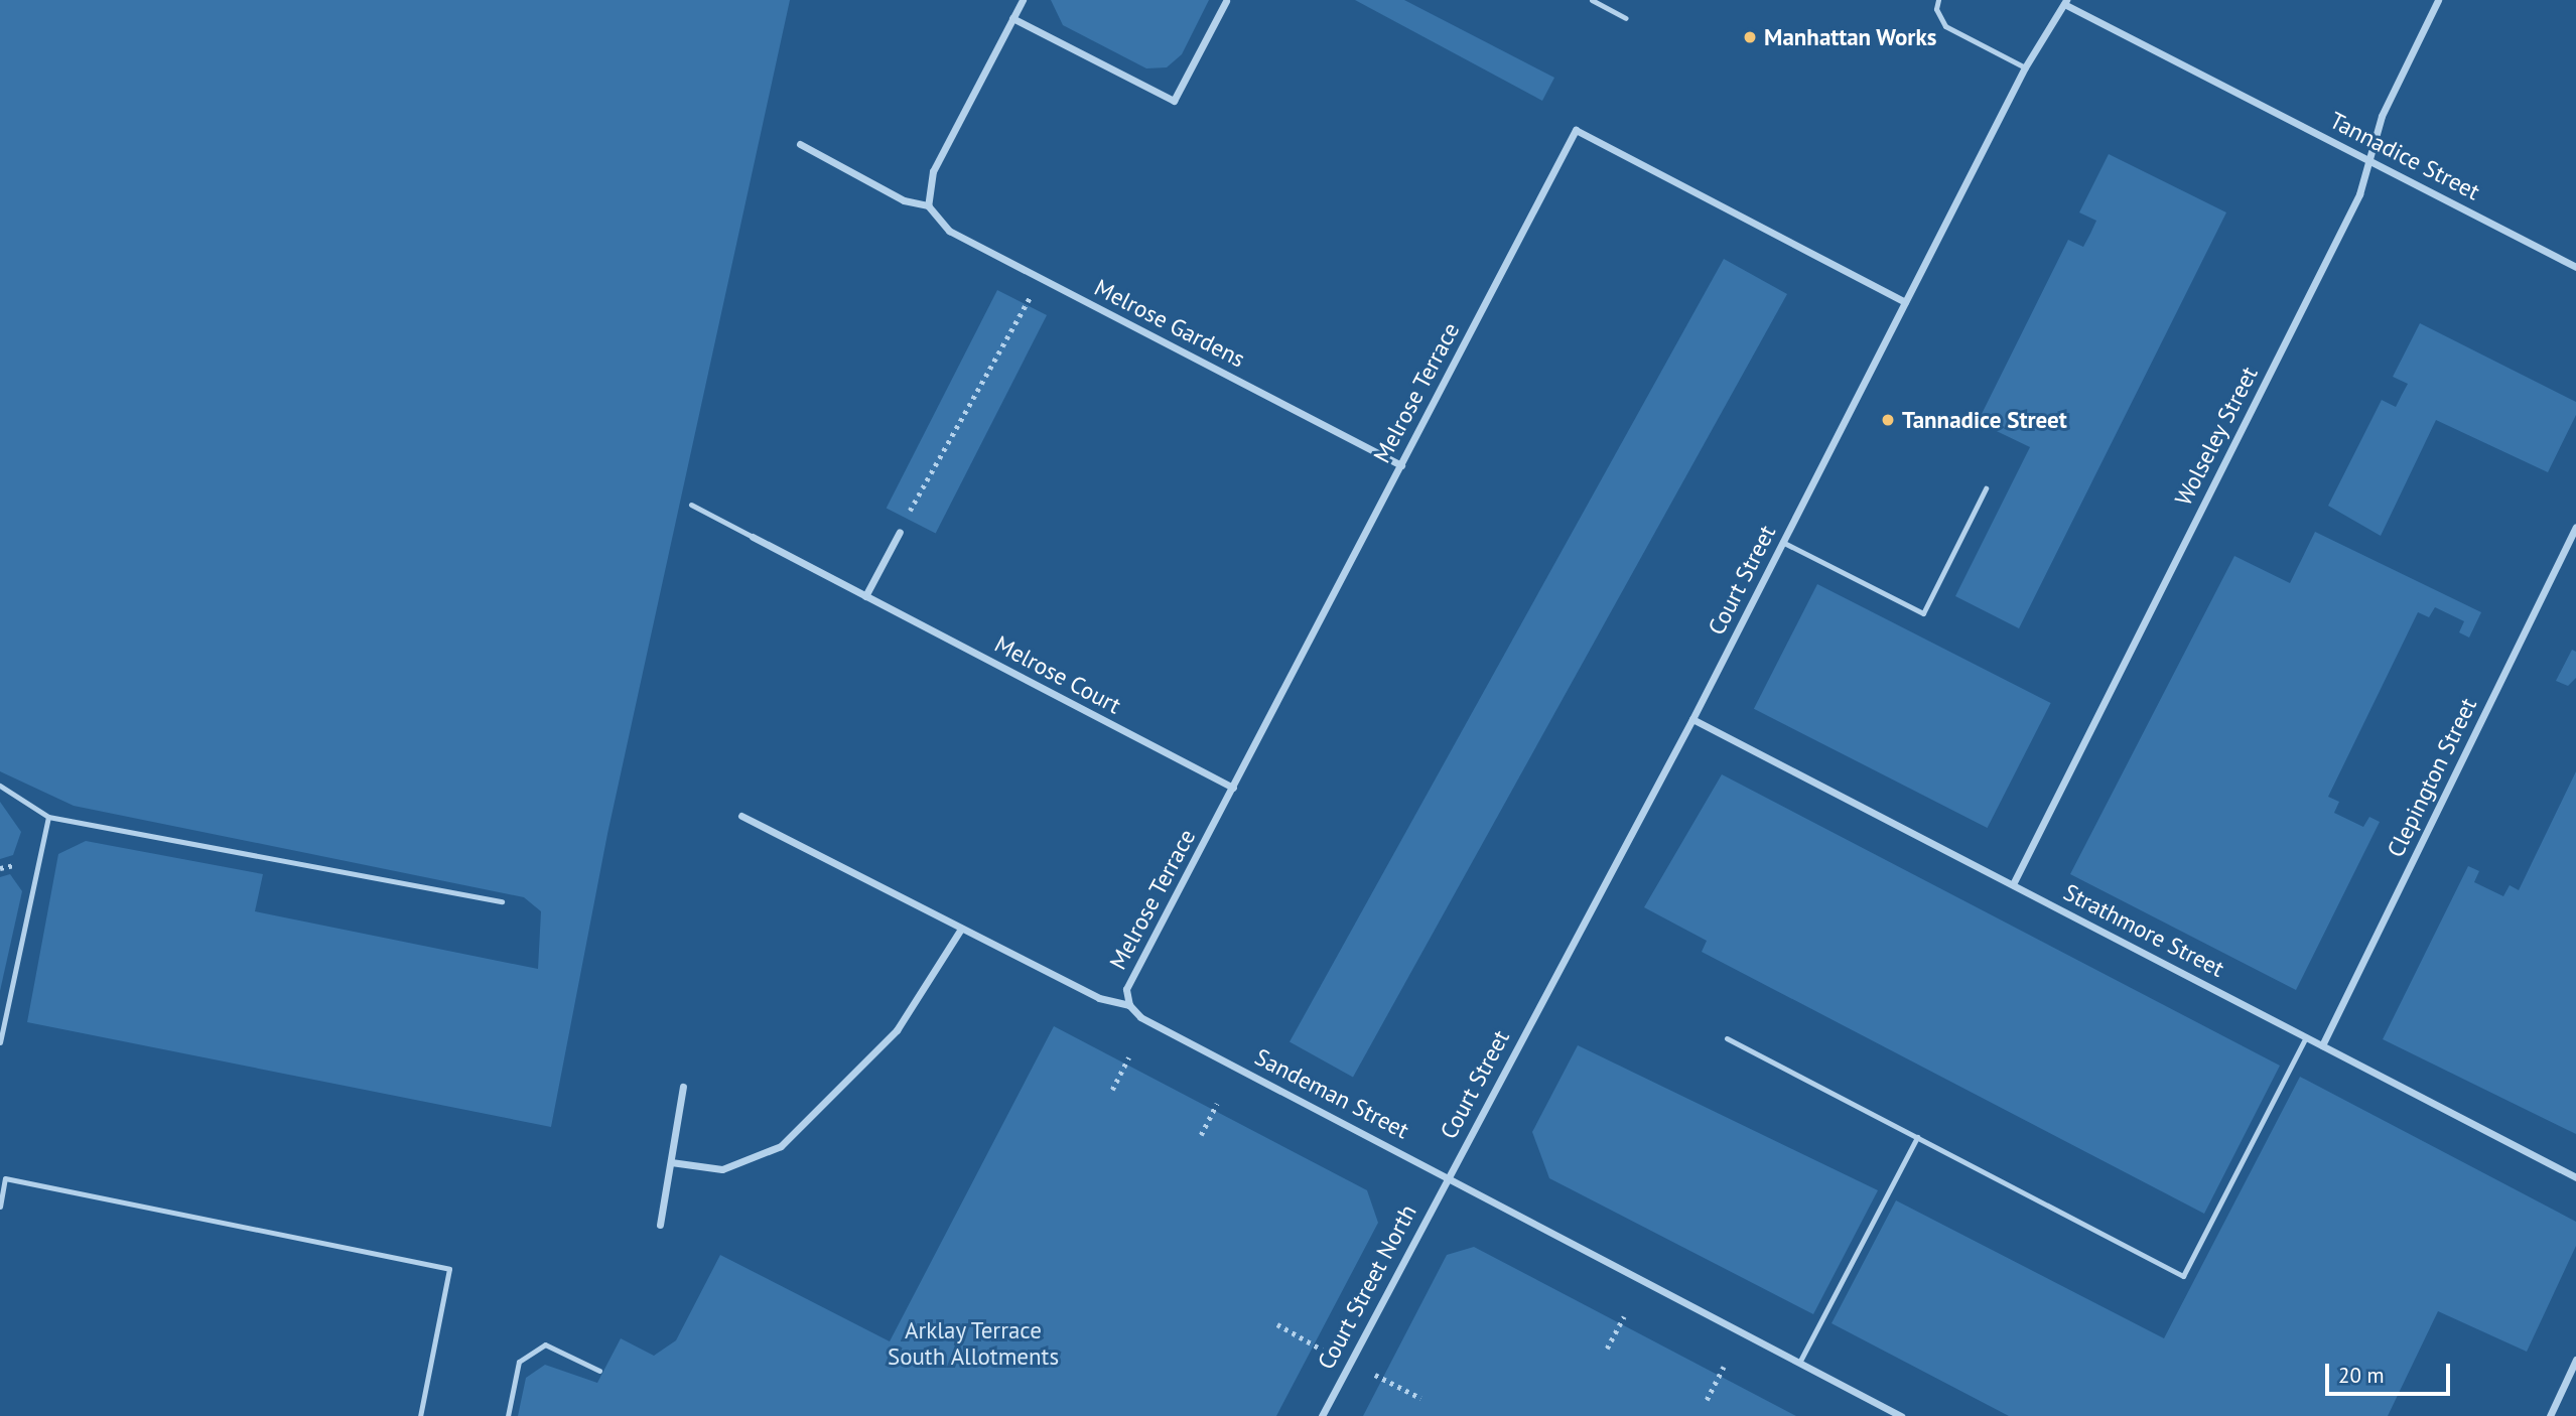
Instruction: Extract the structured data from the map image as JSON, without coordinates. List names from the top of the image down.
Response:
{
  "streets": {
    "street": [
      "Tannadice Street",
      "Melrose Gardens",
      "Melrose Terrace",
      "Wolseley Street",
      "Court Street",
      "Melrose Court",
      "Clepington Street",
      "Strathmore Street",
      "Sandeman Street",
      "Court Street North"
    ]
  },
  "crossings": [
    ["Tannadice Street", "Wolseley Street"],
    ["Tannadice Street", "Court Street"],
    ["Melrose Gardens", "Melrose Terrace"],
    ["Melrose Terrace", "Court Street"],
    ["Melrose Terrace", "Melrose Court"],
    ["Melrose Terrace", "Sandeman Street"],
    ["Wolseley Street", "Strathmore Street"],
    ["Court Street", "Strathmore Street"],
    ["Court Street", "Sandeman Street"],
    ["Court Street", "Court Street North"],
    ["Clepington Street", "Strathmore Street"],
    ["Sandeman Street", "Court Street North"]
  ],
  "parks": ["Arklay Terrace South Allotments"],
  "places": ["Manhattan Works", "Tannadice Street"],
  "scale_bar": "20 m"
}
